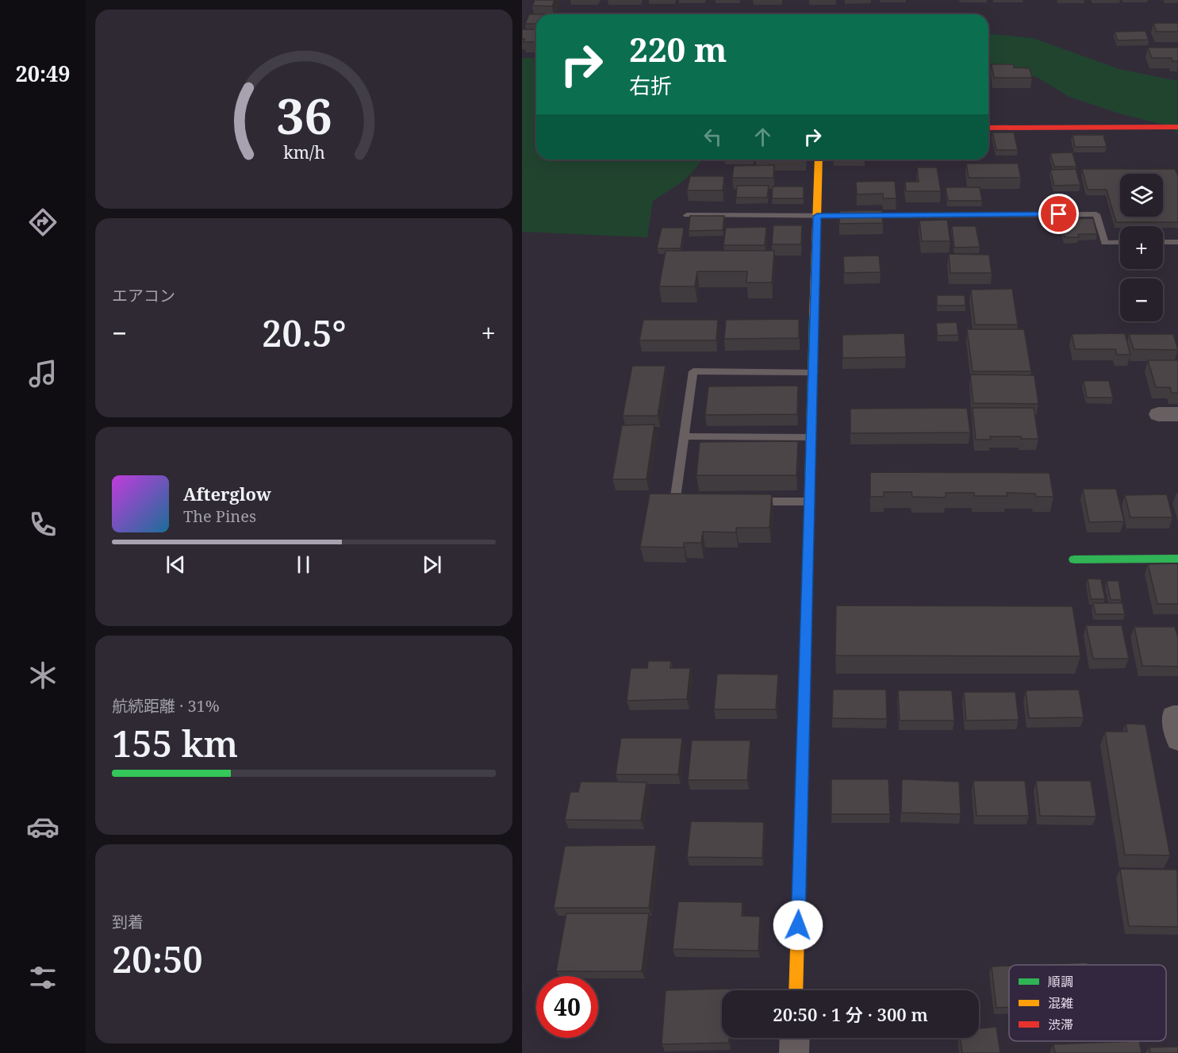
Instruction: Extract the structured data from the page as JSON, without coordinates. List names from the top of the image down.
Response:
{
  "legend": ["順調", "混雑", "渋滞"],
  "page": {
    "tabs": "20:49",
    "turn": ["220 m", "右折"],
    "map_buttons": ["+", "−"],
    "tile": [
      "エアコン",
      ["航続距離 · 31%", "155 km"],
      ["到着", "20:50"]
    ],
    "heat": ["−", "20.5°", "+"],
    "song": ["Afterglow", "The Pines"],
    "limit": "40",
    "trip": "20:50 · 1 分 · 300 m",
    "gauge": ["36", "km/h"]
  }
}
